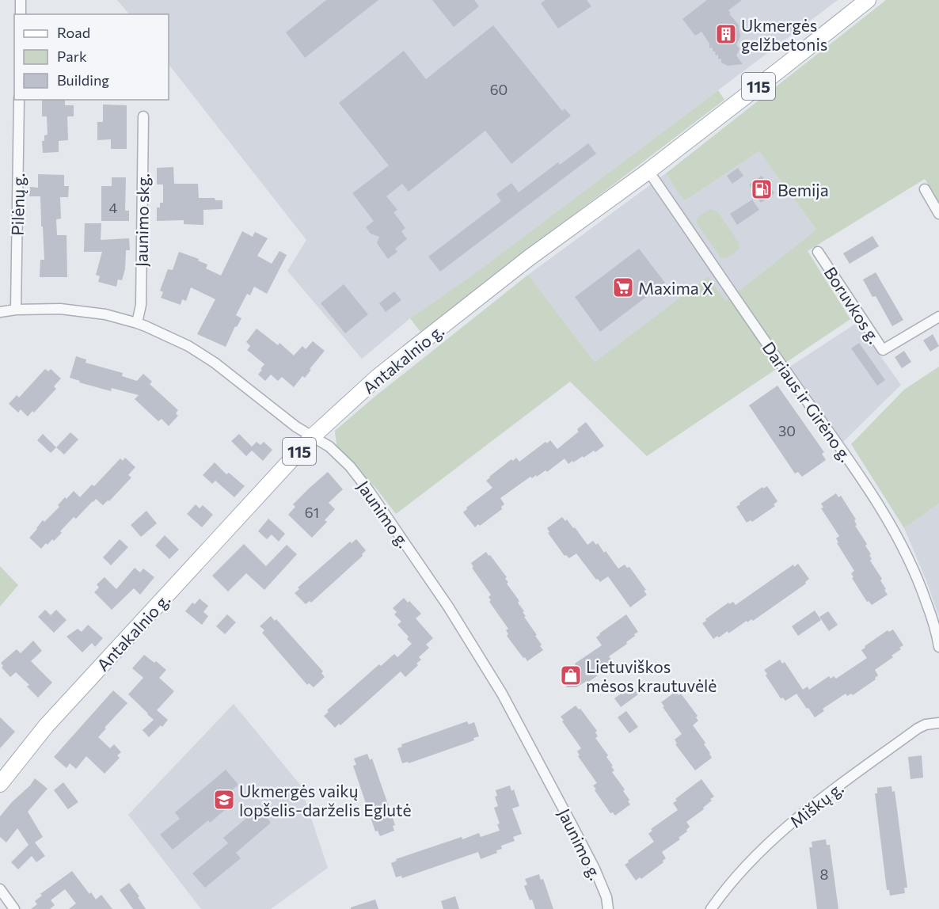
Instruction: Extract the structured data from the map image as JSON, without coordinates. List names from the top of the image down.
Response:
{
  "streets": {
    "main road": ["115", "Antakalnio g."],
    "street": [
      "Pilėnų g.",
      "Jaunimo skg.",
      "Boruvkos g.",
      "Dariaus ir Girėno g.",
      "Jaunimo g.",
      "Miškų g."
    ]
  },
  "crossings": [
    ["Pilėnų g.", "Jaunimo g."],
    ["Jaunimo skg.", "Jaunimo g."],
    ["Antakalnio g.", "Dariaus ir Girėno g."],
    ["Antakalnio g.", "Jaunimo g."]
  ],
  "places": {
    "building": ["Ukmergės gelžbetonis"],
    "fuel station": ["Bemija"],
    "supermarket": ["Maxima X"],
    "shop": ["Lietuviškos mėsos krautuvėlė"],
    "school or university": ["Ukmergės vaikų lopšelis-darželis Eglutė"]
  },
  "house_numbers": [
    "60",
    "4",
    "30",
    "61",
    "8"
  ],
  "legend": ["Road", "Park", "Building"]
}
